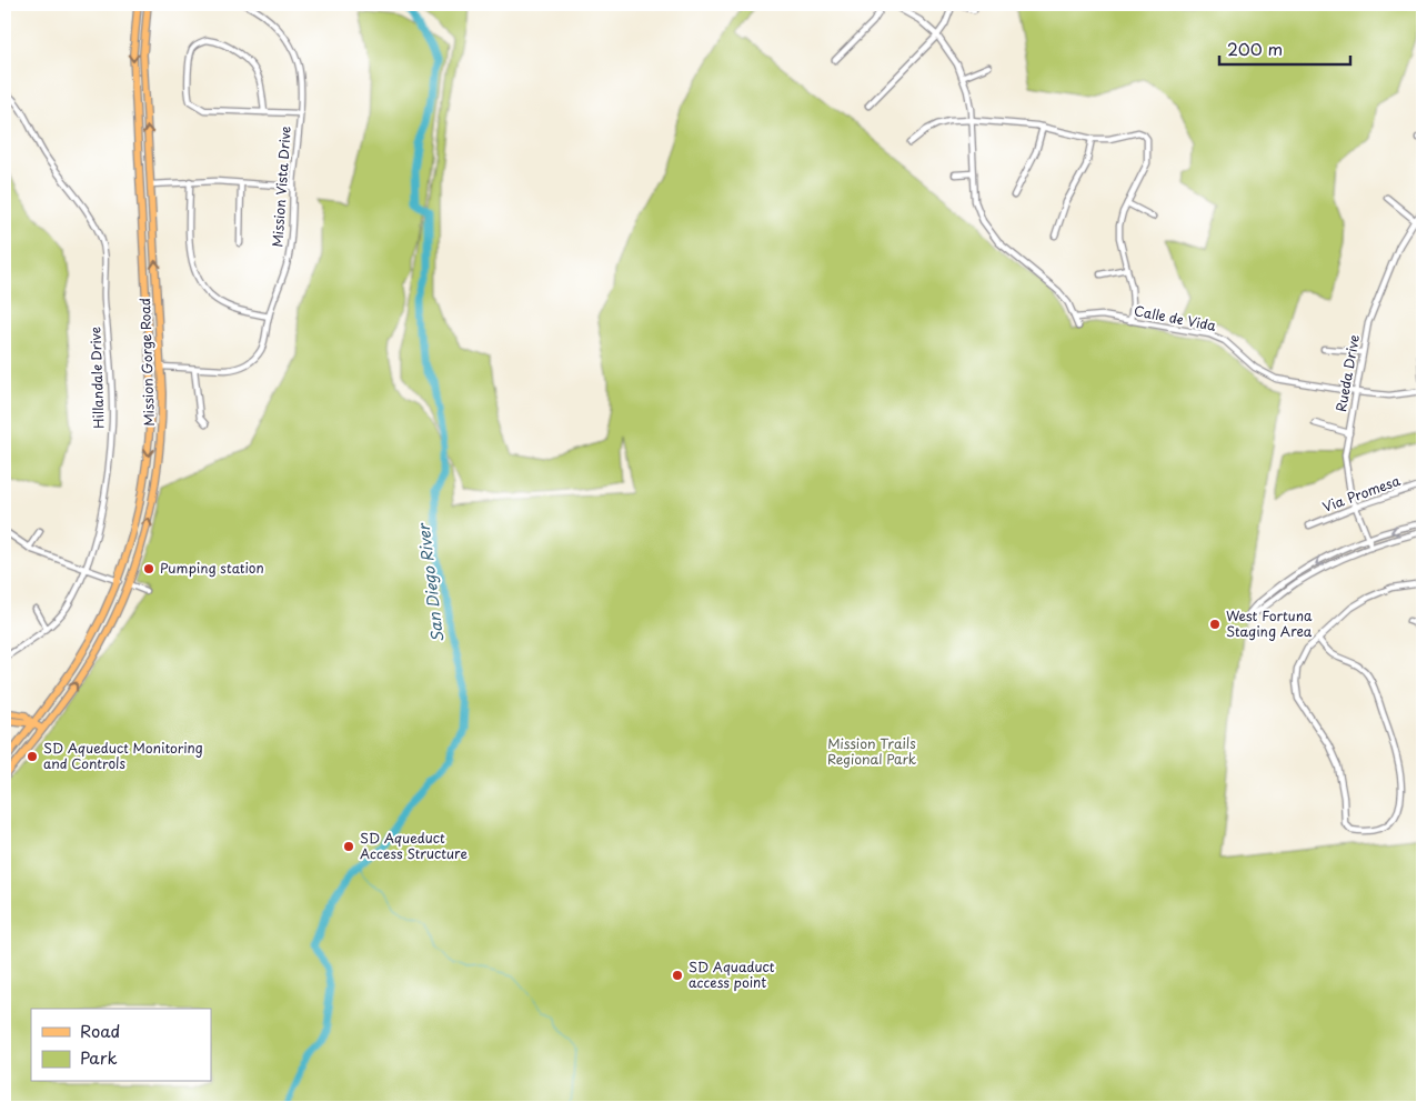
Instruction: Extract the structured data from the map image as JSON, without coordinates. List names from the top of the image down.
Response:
{
  "streets": {
    "main road": ["Mission Gorge Road"],
    "street": [
      "Mission Vista Drive",
      "Calle de Vida",
      "Rueda Drive",
      "Hillandale Drive",
      "Via Promesa"
    ]
  },
  "crossings": [
    ["Mission Vista Drive", "Mission Gorge Road"],
    ["Calle de Vida", "Rueda Drive"],
    ["Rueda Drive", "Via Promesa"]
  ],
  "water": ["San Diego River"],
  "parks": ["Mission Trails Regional Park"],
  "places": [
    "Pumping station",
    "West Fortuna Staging Area",
    "SD Aqueduct Monitoring and Controls",
    "SD Aqueduct Access Structure",
    "SD Aquaduct access point"
  ],
  "legend": ["Road", "Park"],
  "scale_bar": "200 m"
}
